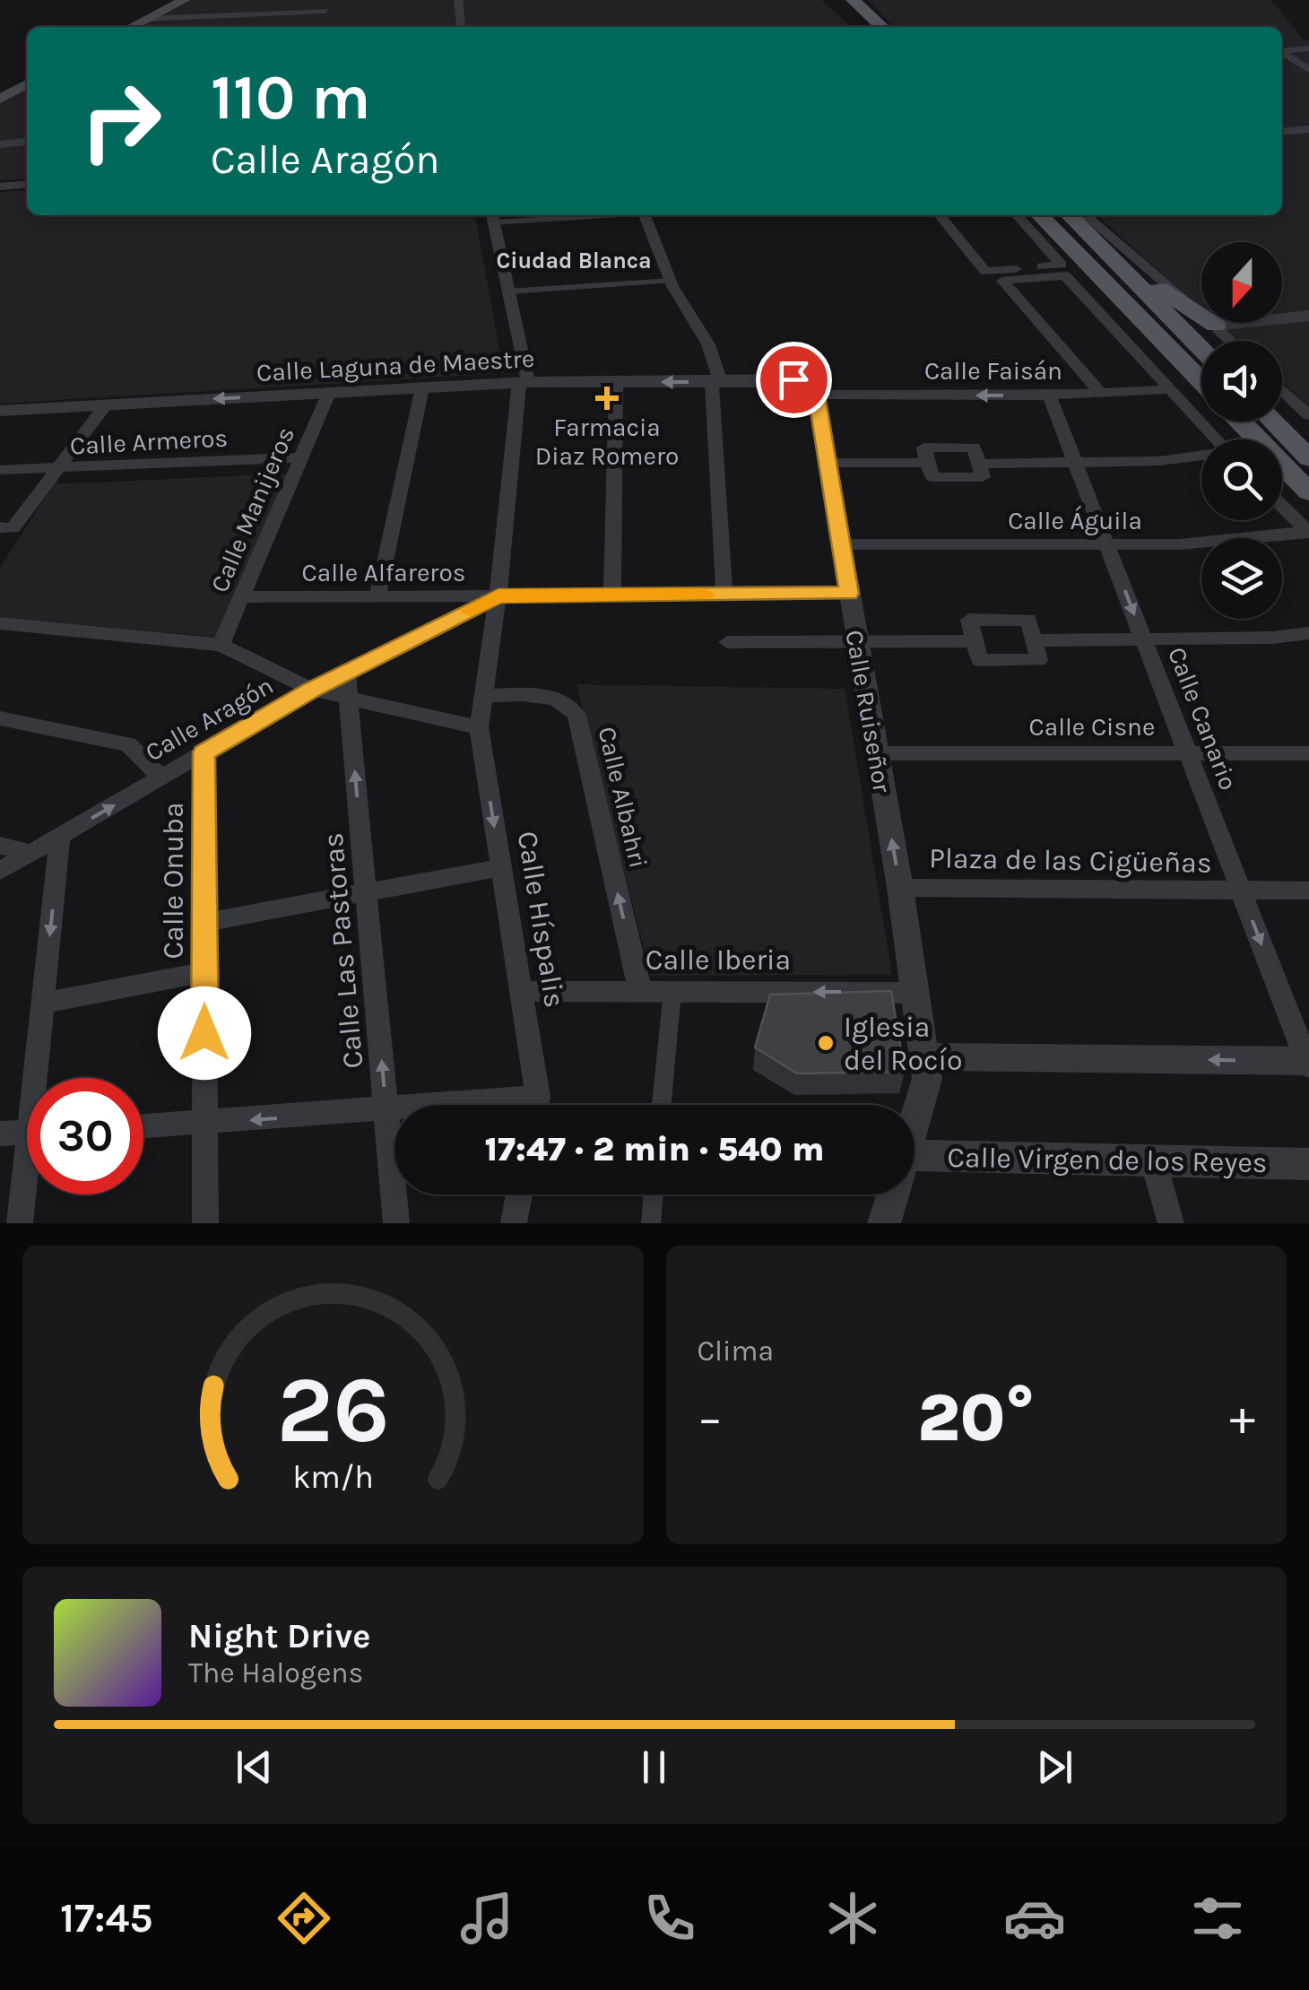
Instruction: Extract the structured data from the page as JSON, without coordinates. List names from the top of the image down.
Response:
{
  "streets": {
    "street": [
      "Calle Laguna de Maestre",
      "Calle Faisán",
      "Calle Armeros",
      "Calle Manijeros",
      "Calle Águila",
      "Calle Alfareros",
      "Calle Ruiseñor",
      "Calle Aragón",
      "Calle Canario",
      "Calle Cisne",
      "Calle Albahri",
      "Plaza de las Cigüeñas",
      "Calle Onuba",
      "Calle Híspalis",
      "Calle Las Pastoras",
      "Calle Iberia",
      "Calle Virgen de los Reyes"
    ]
  },
  "crossings": [
    ["Calle Laguna de Maestre", "Calle Faisán"],
    ["Calle Laguna de Maestre", "Calle Manijeros"],
    ["Calle Laguna de Maestre", "Calle Ruiseñor"],
    ["Calle Laguna de Maestre", "Calle Híspalis"],
    ["Calle Faisán", "Calle Ruiseñor"],
    ["Calle Faisán", "Calle Canario"],
    ["Calle Armeros", "Calle Manijeros"],
    ["Calle Manijeros", "Calle Alfareros"],
    ["Calle Águila", "Calle Ruiseñor"],
    ["Calle Águila", "Calle Canario"],
    ["Calle Alfareros", "Calle Ruiseñor"],
    ["Calle Alfareros", "Calle Aragón"],
    ["Calle Alfareros", "Calle Híspalis"],
    ["Calle Ruiseñor", "Calle Cisne"],
    ["Calle Ruiseñor", "Plaza de las Cigüeñas"],
    ["Calle Ruiseñor", "Calle Iberia"],
    ["Calle Aragón", "Calle Onuba"],
    ["Calle Aragón", "Calle Híspalis"],
    ["Calle Aragón", "Calle Las Pastoras"],
    ["Calle Canario", "Calle Cisne"],
    ["Calle Canario", "Plaza de las Cigüeñas"],
    ["Calle Albahri", "Calle Híspalis"],
    ["Calle Albahri", "Calle Iberia"],
    ["Calle Híspalis", "Calle Iberia"]
  ],
  "one_way": [
    "Calle Laguna de Maestre",
    "Calle Canario",
    "Calle Albahri",
    "Calle Las Pastoras",
    "Calle Iberia"
  ],
  "districts": ["Ciudad Blanca"],
  "places": {
    "health": ["Farmacia Diaz Romero"],
    "other": ["Iglesia del Rocío"]
  },
  "north": "bottom",
  "page": {
    "turn": ["110 m", "Calle Aragón"],
    "limit": "30",
    "trip": "17:47 · 2 min · 540 m",
    "tile": "Clima",
    "heat": ["−", "20°", "+"],
    "song": ["Night Drive", "The Halogens"],
    "tabs": "17:45",
    "gauge": ["26", "km/h"]
  }
}
